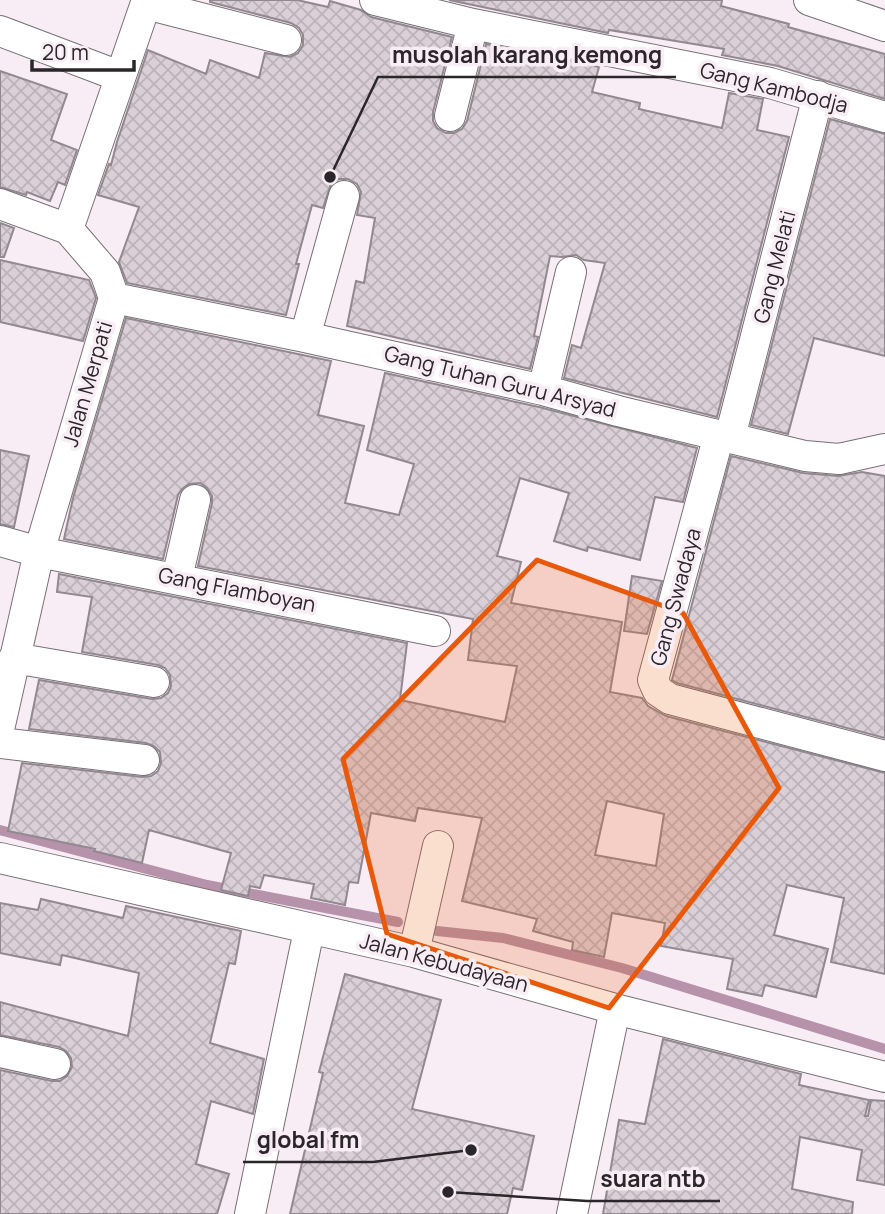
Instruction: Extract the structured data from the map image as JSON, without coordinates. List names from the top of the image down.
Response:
{
  "streets": {
    "street": [
      "Gang Kambodja",
      "Gang Melati",
      "Gang Tuhan Guru Arsyad",
      "Jalan Merpati",
      "Gang Flamboyan",
      "Gang Swadaya",
      "Jalan Kebudayaan"
    ]
  },
  "crossings": [
    ["Gang Kambodja", "Gang Melati"],
    ["Gang Melati", "Gang Tuhan Guru Arsyad"],
    ["Gang Melati", "Gang Swadaya"],
    ["Gang Tuhan Guru Arsyad", "Jalan Merpati"],
    ["Gang Tuhan Guru Arsyad", "Gang Swadaya"],
    ["Jalan Merpati", "Gang Flamboyan"]
  ],
  "places": ["musolah karang kemong", "global fm", "suara ntb"],
  "scale_bar": "20 m"
}
